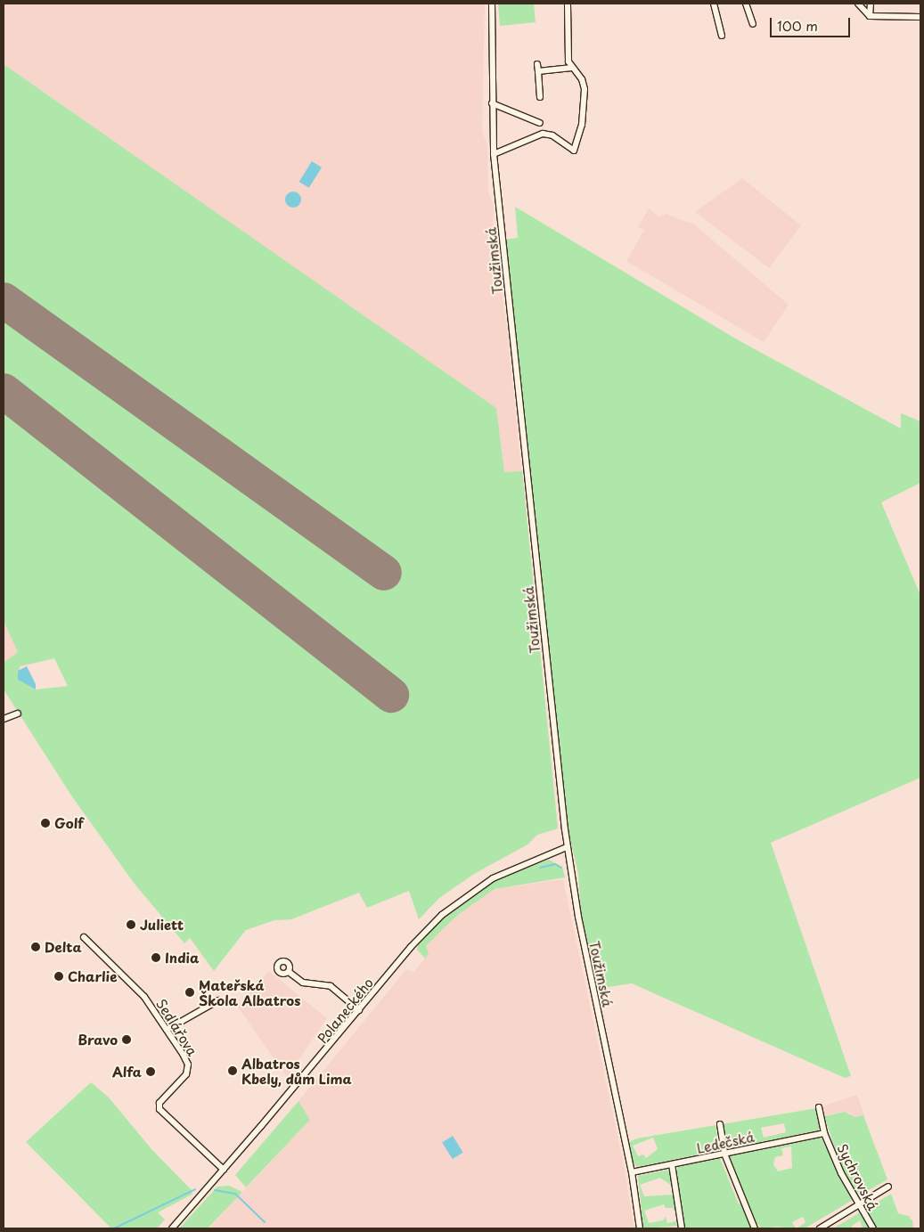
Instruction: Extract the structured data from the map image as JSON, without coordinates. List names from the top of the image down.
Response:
{
  "streets": {
    "street": [
      "Toužimská",
      "Polaneckého",
      "Sedlářova",
      "Ledečská",
      "Sychrovská"
    ]
  },
  "crossings": [
    ["Toužimská", "Polaneckého"],
    ["Toužimská", "Ledečská"],
    ["Polaneckého", "Sedlářova"],
    ["Ledečská", "Sychrovská"]
  ],
  "places": [
    "Golf",
    "Juliett",
    "Delta",
    "India",
    "Charlie",
    "Mateřská Škola Albatros",
    "Bravo",
    "Albatros Kbely, dům Lima",
    "Alfa"
  ],
  "scale_bar": "100 m"
}
